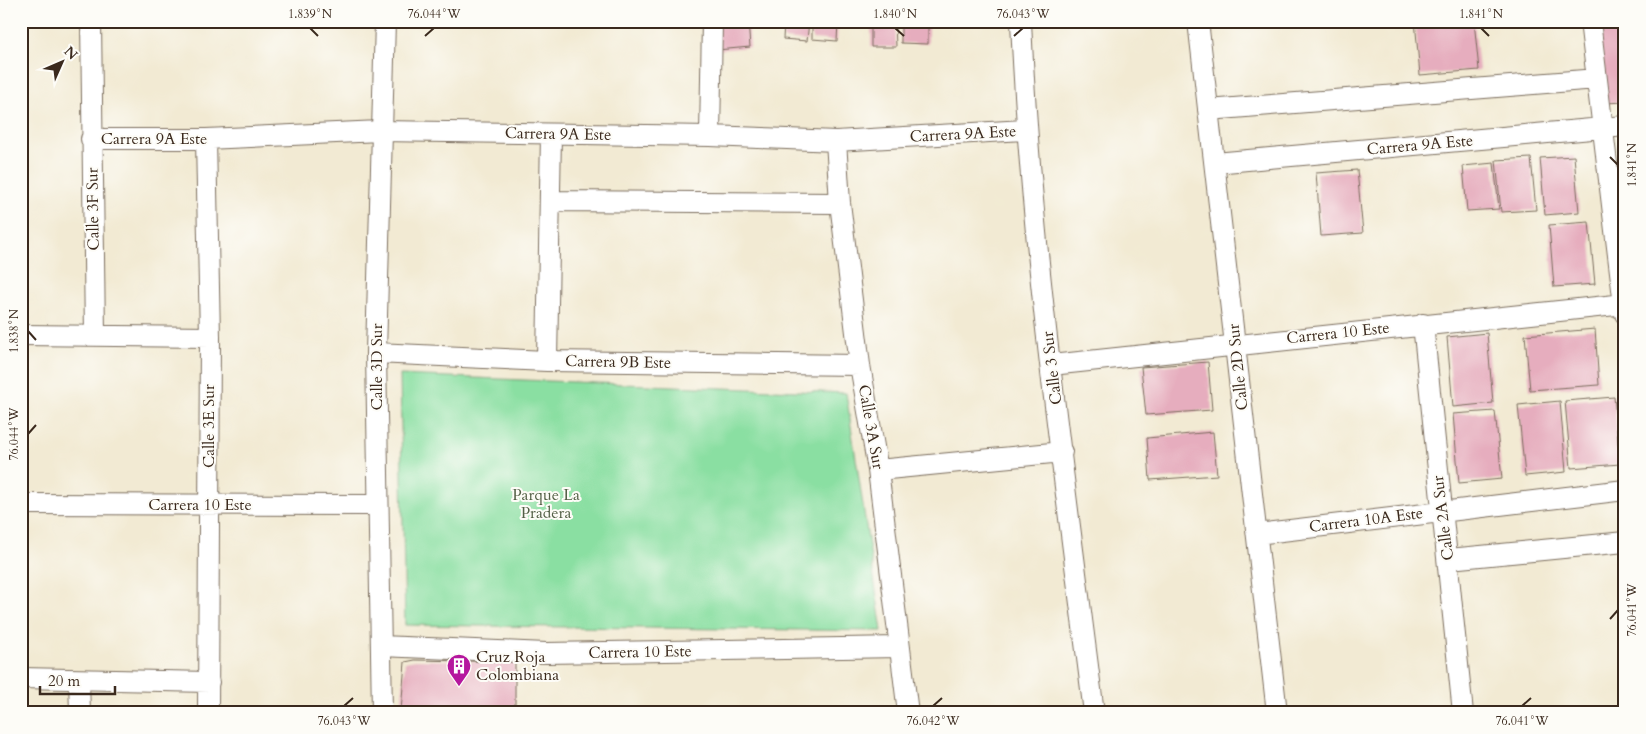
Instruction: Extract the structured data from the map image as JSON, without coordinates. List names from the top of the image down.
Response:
{
  "streets": {
    "street": [
      "Carrera 9A Este",
      "Calle 3F Sur",
      "Carrera 10 Este",
      "Carrera 9B Este",
      "Calle 3D Sur",
      "Calle 2D Sur",
      "Calle 3 Sur",
      "Calle 3E Sur",
      "Calle 3A Sur",
      "Calle 2A Sur",
      "Carrera 10A Este"
    ]
  },
  "crossings": [
    ["Carrera 9A Este", "Calle 3F Sur"],
    ["Carrera 9A Este", "Calle 3D Sur"],
    ["Carrera 9A Este", "Calle 2D Sur"],
    ["Carrera 9A Este", "Calle 3 Sur"],
    ["Carrera 9A Este", "Calle 3E Sur"],
    ["Carrera 9A Este", "Calle 3A Sur"],
    ["Carrera 10 Este", "Calle 3D Sur"],
    ["Carrera 10 Este", "Calle 2D Sur"],
    ["Carrera 10 Este", "Calle 3 Sur"],
    ["Carrera 10 Este", "Calle 3E Sur"],
    ["Carrera 10 Este", "Calle 3A Sur"],
    ["Carrera 10 Este", "Calle 2A Sur"],
    ["Carrera 9B Este", "Calle 3D Sur"],
    ["Carrera 9B Este", "Calle 3A Sur"],
    ["Calle 2D Sur", "Carrera 10A Este"],
    ["Calle 2A Sur", "Carrera 10A Este"]
  ],
  "parks": ["Parque La Pradera"],
  "places": {
    "building": ["Cruz Roja Colombiana"]
  },
  "scale_bar": "20 m",
  "north": "top right",
  "coordinates": [
    "1.839°N",
    "76.044°W",
    "1.840°N",
    "76.043°W",
    "1.841°N",
    "1.838°N",
    "76.041°W",
    "76.042°W"
  ]
}
